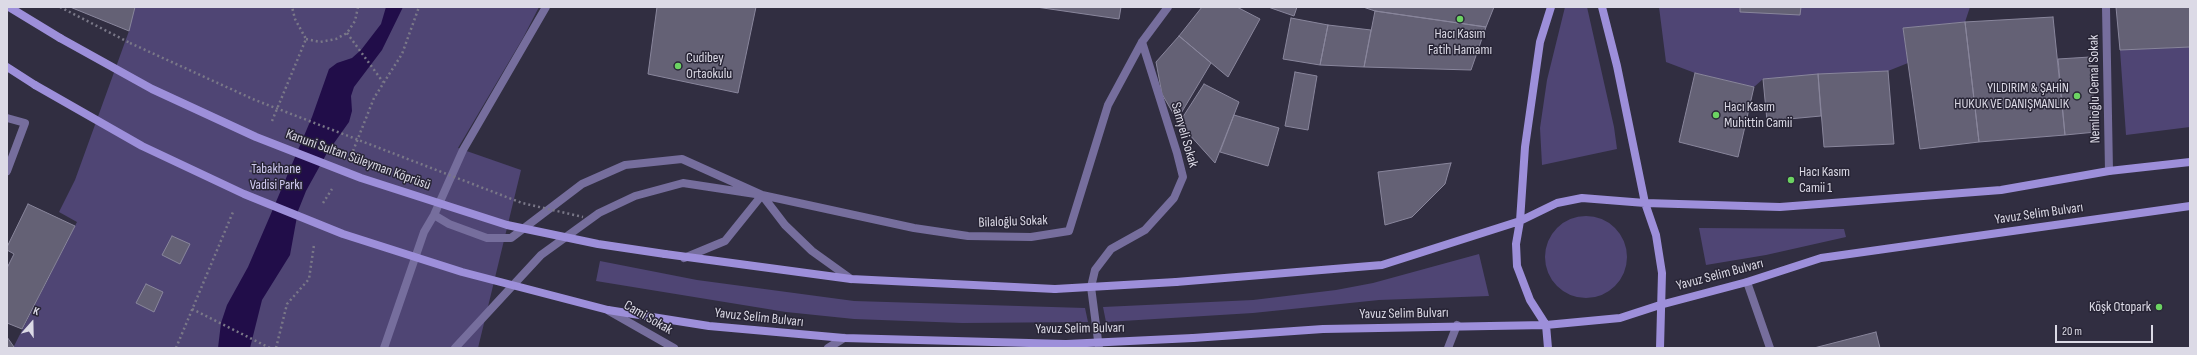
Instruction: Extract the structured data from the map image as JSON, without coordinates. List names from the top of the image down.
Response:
{
  "streets": {
    "main road": ["Kanuni Sultan Süleyman Köprüsü", "Yavuz Selim Bulvarı"],
    "street": [
      "Nemlioğlu Cemal Sokak",
      "Samyeli Sokak",
      "Bilaloğlu Sokak",
      "Cami Sokak"
    ]
  },
  "crossings": [
    ["Nemlioğlu Cemal Sokak", "Yavuz Selim Bulvarı"],
    ["Samyeli Sokak", "Bilaloğlu Sokak"],
    ["Kanuni Sultan Süleyman Köprüsü", "Yavuz Selim Bulvarı"],
    ["Yavuz Selim Bulvarı", "Cami Sokak"]
  ],
  "parks": ["Tabakhane Vadisi Parkı"],
  "places": [
    "Hacı Kasım Fatih Hamamı",
    "Cudibey Ortaokulu",
    "YILDIRIM & ŞAHİN HUKUK VE DANIŞMANLIK",
    "Hacı Kasım Muhittin Camii",
    "Hacı Kasım Camii 1",
    "Köşk Otopark"
  ],
  "scale_bar": "20 m",
  "north": "top"
}
